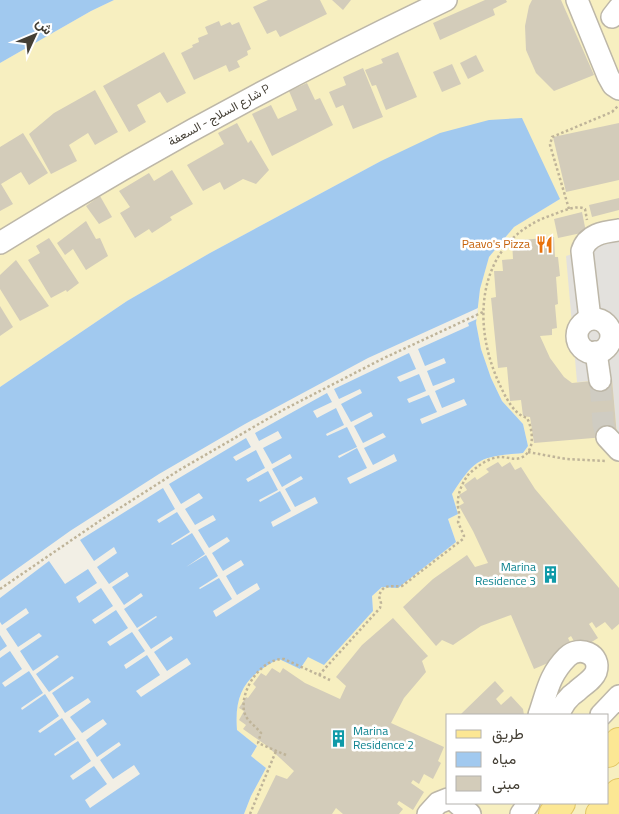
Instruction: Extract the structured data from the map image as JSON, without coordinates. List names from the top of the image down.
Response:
{
  "streets": {
    "street": ["شارع السلاج - السعفة P"]
  },
  "places": {
    "restaurant": ["Paavo's Pizza"],
    "building": ["Marina Residence 3", "Marina Residence 2"]
  },
  "legend": ["طريق", "مياه", "مبنى"],
  "north": "top right"
}
